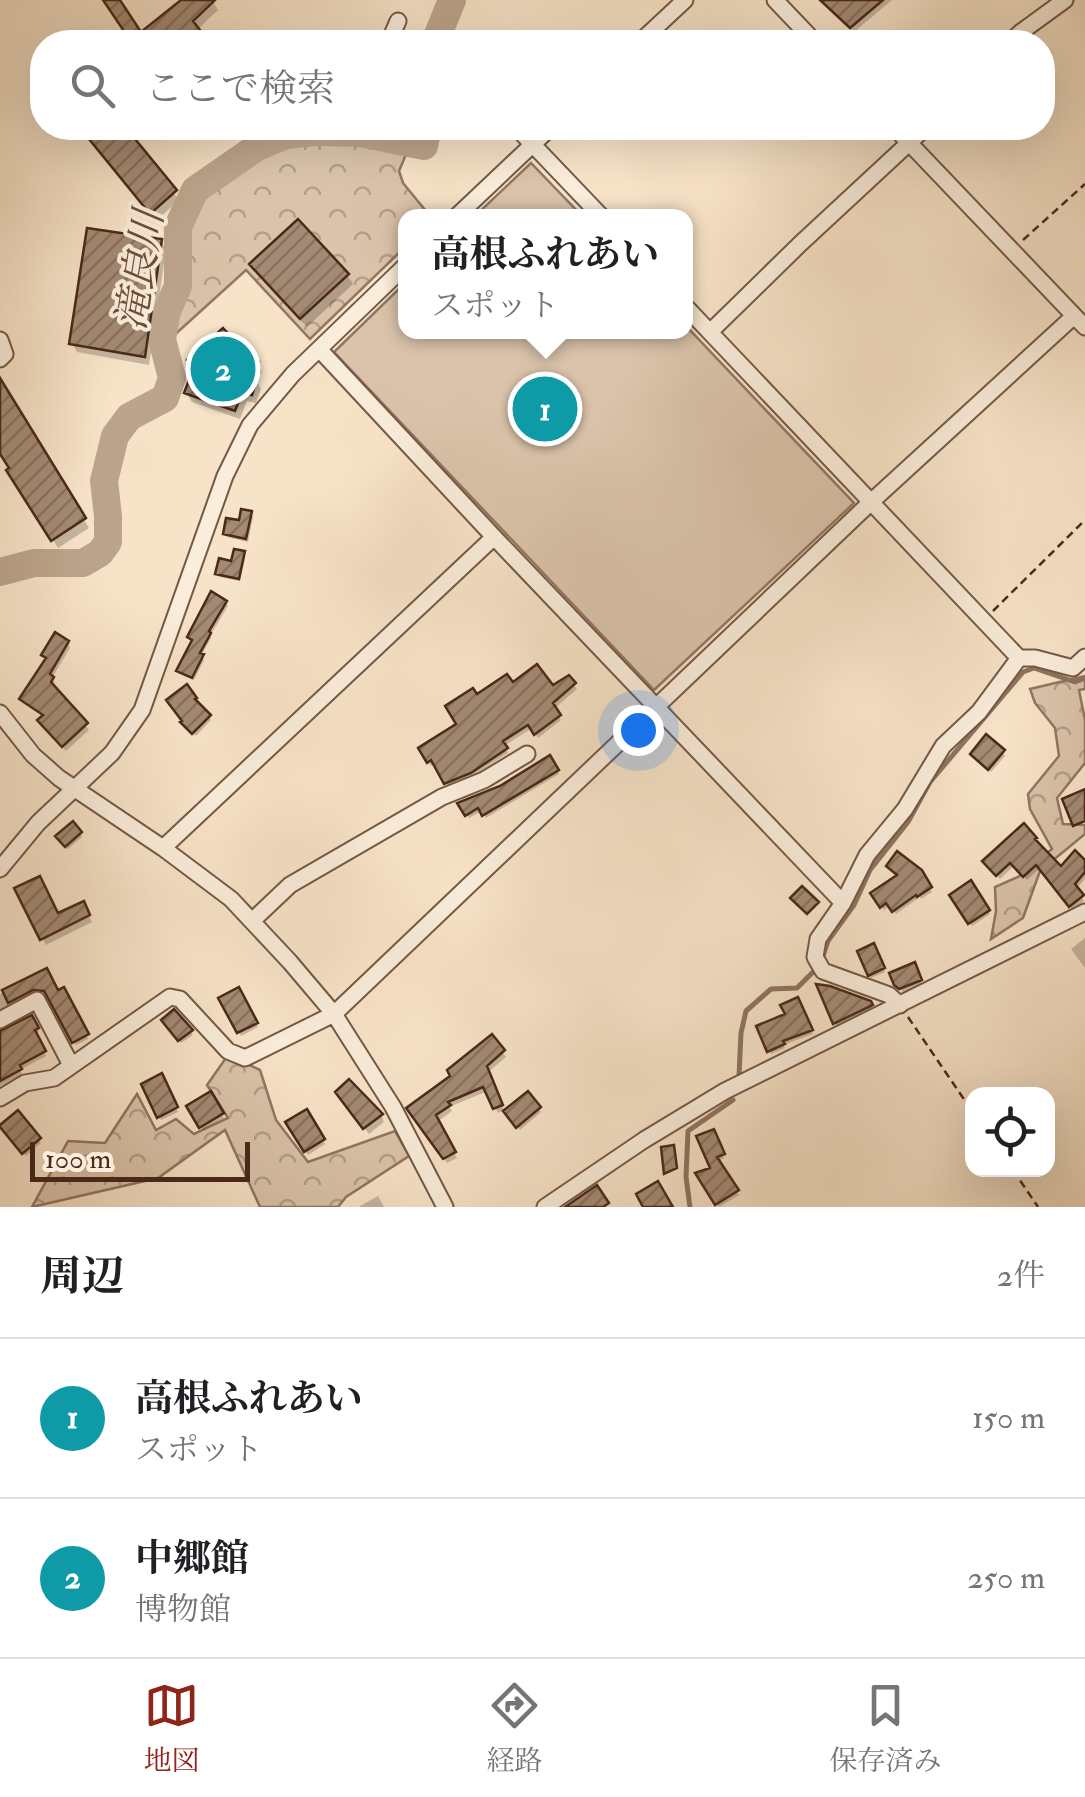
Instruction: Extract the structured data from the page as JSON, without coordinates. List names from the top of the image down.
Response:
{
  "water": ["滝良川"],
  "scale_bar": "100 m",
  "page": {
    "search": "ここで検索",
    "popup": ["高根ふれあい", "スポット"],
    "pins": ["2", "1"],
    "scale": "100 m",
    "heading": ["周辺", "2件"],
    "list": [
      {
        "mark": "1",
        "name": "高根ふれあい",
        "note": "スポット",
        "value": "150 m"
      },
      {
        "mark": "2",
        "name": "中郷館",
        "note": "博物館",
        "value": "250 m"
      }
    ],
    "nav": ["地図", "経路", "保存済み"]
  }
}
